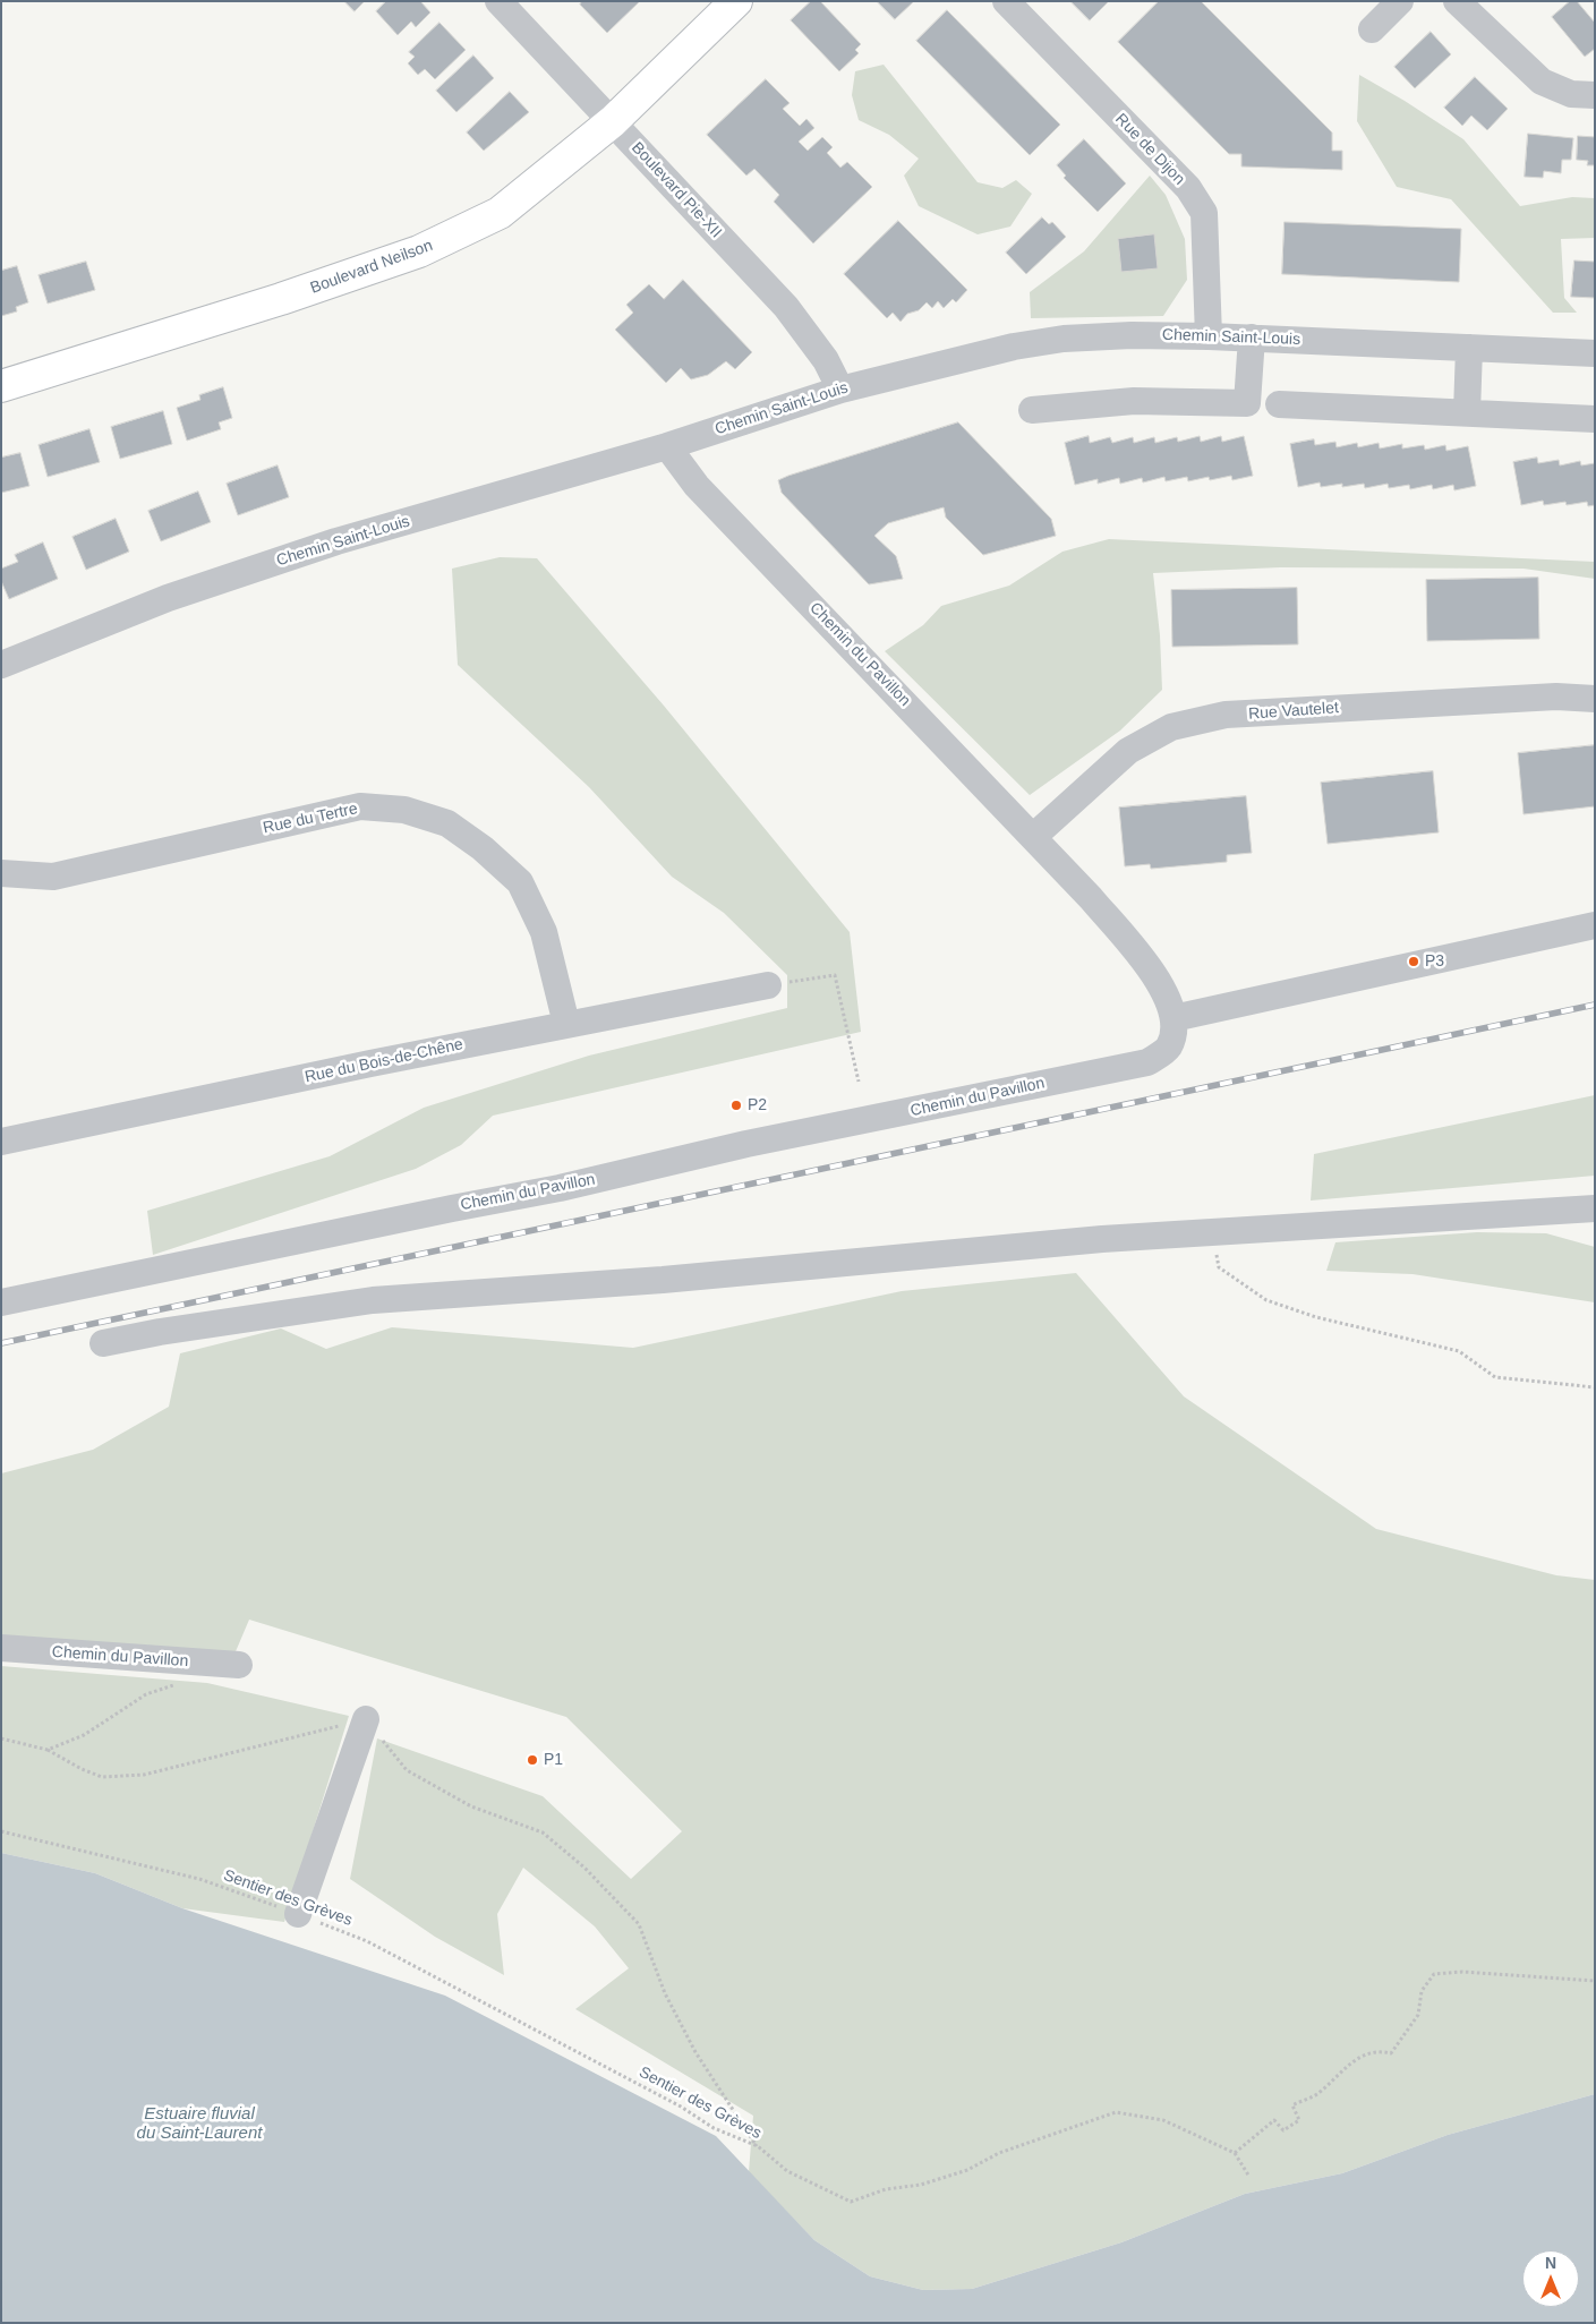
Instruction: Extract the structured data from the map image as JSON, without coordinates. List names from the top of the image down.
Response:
{
  "streets": {
    "main road": ["Boulevard Neilson"],
    "street": [
      "Rue de Dijon",
      "Boulevard Pie-XII",
      "Chemin Saint-Louis",
      "Chemin du Pavillon",
      "Rue Vautelet",
      "Rue du Tertre",
      "Rue du Bois-de-Chêne"
    ],
    "path": ["Sentier des Grèves"]
  },
  "crossings": [
    ["Rue de Dijon", "Chemin Saint-Louis"],
    ["Boulevard Pie-XII", "Boulevard Neilson"],
    ["Boulevard Pie-XII", "Chemin Saint-Louis"],
    ["Chemin Saint-Louis", "Chemin du Pavillon"],
    ["Chemin du Pavillon", "Rue Vautelet"],
    ["Rue du Tertre", "Rue du Bois-de-Chêne"]
  ],
  "water": ["Estuaire fluvial du Saint-Laurent"],
  "places": ["P3", "P2", "P1"],
  "north": "top"
}
